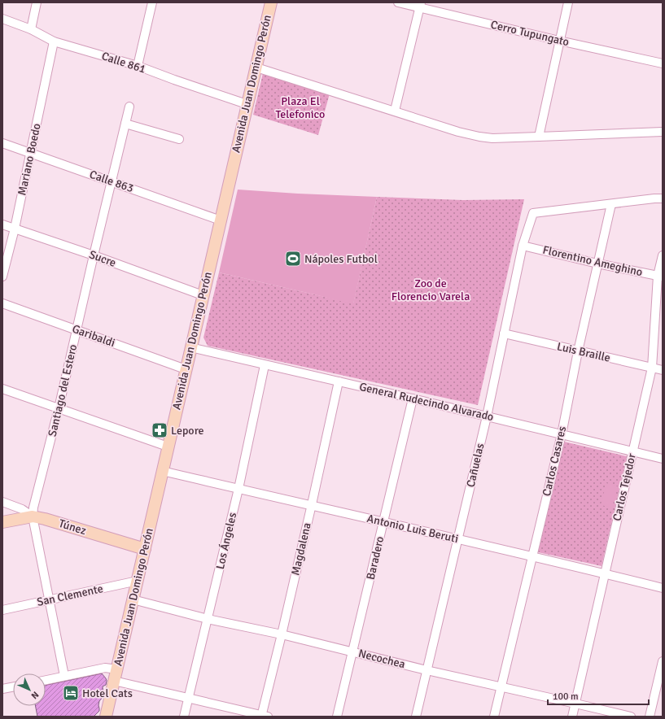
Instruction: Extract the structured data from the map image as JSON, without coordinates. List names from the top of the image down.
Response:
{
  "streets": {
    "main road": ["Avenida Juan Domingo Perón", "Túnez"],
    "street": [
      "Cerro Tupungato",
      "Calle 861",
      "Mariano Boedo",
      "Calle 863",
      "Sucre",
      "Florentino Ameghino",
      "Garibaldi",
      "Luis Braille",
      "Santiago del Estero",
      "General Rudecindo Alvarado",
      "Carlos Casares",
      "Cañuelas",
      "Carlos Tejedor",
      "Antonio Luis Beruti",
      "Los Ángeles",
      "Magdalena",
      "Baradero",
      "San Clemente",
      "Necochea"
    ]
  },
  "crossings": [
    ["Calle 861", "Avenida Juan Domingo Perón"],
    ["Calle 861", "Mariano Boedo"],
    ["Avenida Juan Domingo Perón", "Calle 863"],
    ["Avenida Juan Domingo Perón", "Sucre"],
    ["Avenida Juan Domingo Perón", "Garibaldi"],
    ["Avenida Juan Domingo Perón", "General Rudecindo Alvarado"],
    ["Avenida Juan Domingo Perón", "Túnez"],
    ["Avenida Juan Domingo Perón", "Antonio Luis Beruti"],
    ["Avenida Juan Domingo Perón", "San Clemente"],
    ["Avenida Juan Domingo Perón", "Necochea"],
    ["Mariano Boedo", "Calle 863"],
    ["Mariano Boedo", "Sucre"],
    ["Calle 863", "Santiago del Estero"],
    ["Sucre", "Santiago del Estero"],
    ["Florentino Ameghino", "Carlos Casares"],
    ["Florentino Ameghino", "Cañuelas"],
    ["Florentino Ameghino", "Carlos Tejedor"],
    ["Garibaldi", "Santiago del Estero"],
    ["Luis Braille", "Carlos Casares"],
    ["Luis Braille", "Cañuelas"],
    ["Luis Braille", "Carlos Tejedor"],
    ["Santiago del Estero", "Túnez"],
    ["Santiago del Estero", "San Clemente"],
    ["General Rudecindo Alvarado", "Carlos Casares"],
    ["General Rudecindo Alvarado", "Cañuelas"],
    ["General Rudecindo Alvarado", "Carlos Tejedor"],
    ["General Rudecindo Alvarado", "Los Ángeles"],
    ["General Rudecindo Alvarado", "Magdalena"],
    ["General Rudecindo Alvarado", "Baradero"],
    ["Carlos Casares", "Cañuelas"],
    ["Carlos Casares", "Antonio Luis Beruti"],
    ["Carlos Casares", "Necochea"],
    ["Cañuelas", "Antonio Luis Beruti"],
    ["Cañuelas", "Necochea"],
    ["Carlos Tejedor", "Antonio Luis Beruti"],
    ["Carlos Tejedor", "Necochea"],
    ["Antonio Luis Beruti", "Los Ángeles"],
    ["Antonio Luis Beruti", "Magdalena"],
    ["Antonio Luis Beruti", "Baradero"],
    ["Los Ángeles", "Necochea"],
    ["Magdalena", "Necochea"],
    ["Baradero", "Necochea"]
  ],
  "parks": ["Plaza El Telefonico", "Zoo de Florencio Varela"],
  "places": {
    "sports": ["Nápoles Futbol"],
    "pharmacy": ["Lepore"],
    "hotel": ["Hotel Cats"]
  },
  "scale_bar": "100 m",
  "north": "bottom right"
}
